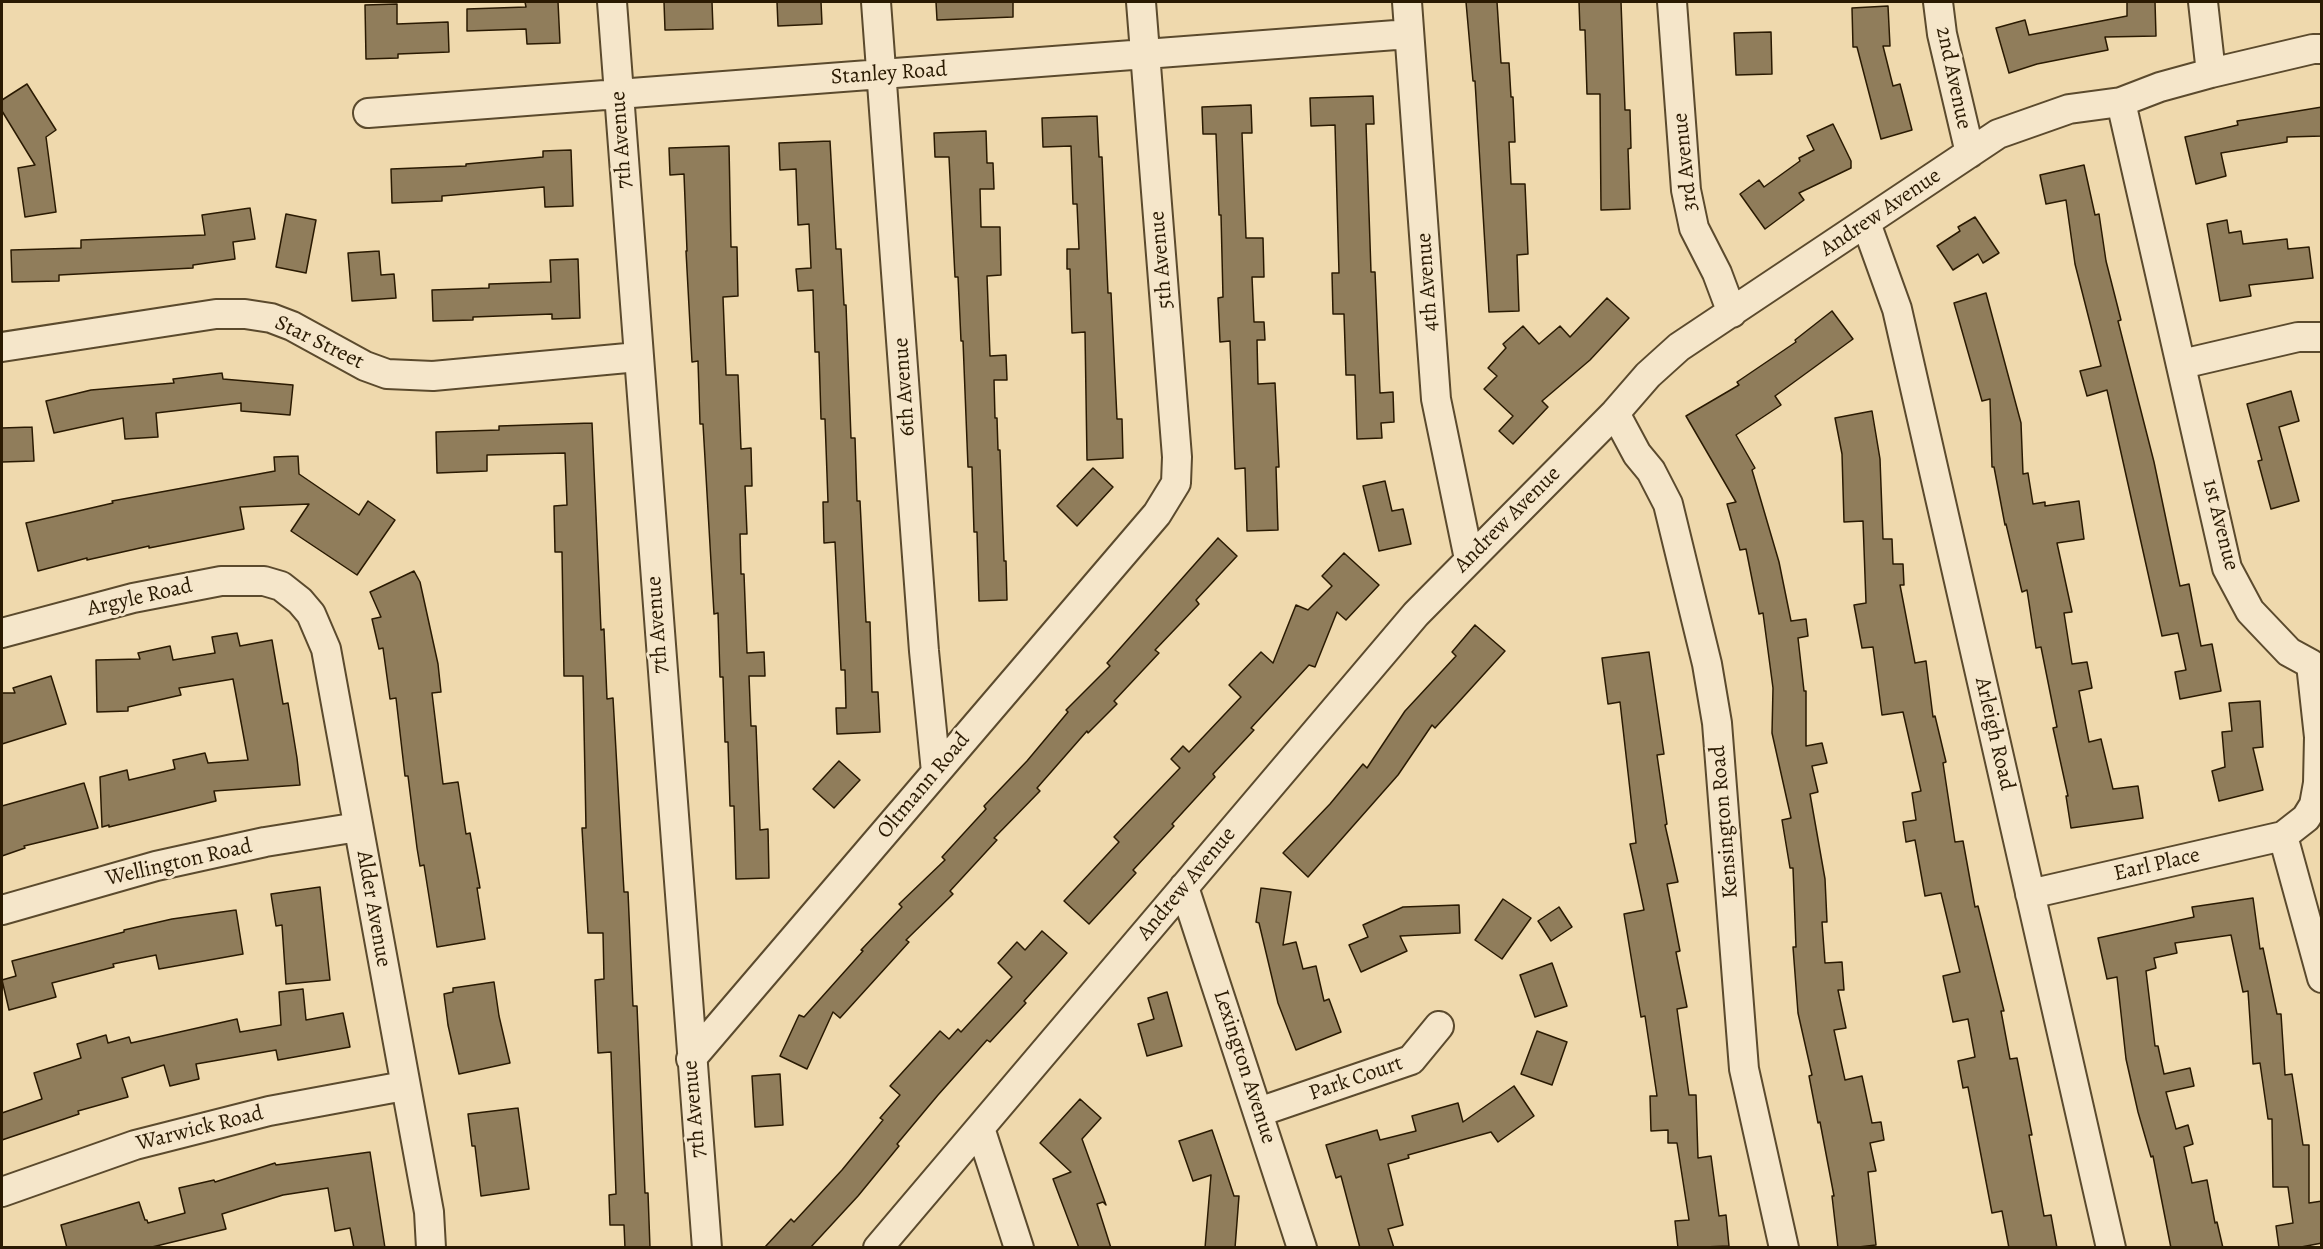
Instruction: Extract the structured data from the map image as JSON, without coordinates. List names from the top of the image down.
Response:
{
  "streets": {
    "street": [
      "Stanley Road",
      "2nd Avenue",
      "7th Avenue",
      "3rd Avenue",
      "Andrew Avenue",
      "5th Avenue",
      "4th Avenue",
      "Star Street",
      "6th Avenue",
      "1st Avenue",
      "Argyle Road",
      "Arleigh Road",
      "Oltmann Road",
      "Kensington Road",
      "Wellington Road",
      "Earl Place",
      "Alder Avenue",
      "Lexington Avenue",
      "Park Court",
      "Warwick Road"
    ]
  },
  "crossings": [
    ["Stanley Road", "7th Avenue"],
    ["Stanley Road", "5th Avenue"],
    ["Stanley Road", "4th Avenue"],
    ["Stanley Road", "6th Avenue"],
    ["2nd Avenue", "Andrew Avenue"],
    ["7th Avenue", "Star Street"],
    ["7th Avenue", "Oltmann Road"],
    ["3rd Avenue", "Andrew Avenue"],
    ["Andrew Avenue", "4th Avenue"],
    ["Andrew Avenue", "1st Avenue"],
    ["Andrew Avenue", "Arleigh Road"],
    ["Andrew Avenue", "Kensington Road"],
    ["Andrew Avenue", "Lexington Avenue"],
    ["5th Avenue", "Oltmann Road"],
    ["6th Avenue", "Oltmann Road"],
    ["1st Avenue", "Earl Place"],
    ["Argyle Road", "Alder Avenue"],
    ["Arleigh Road", "Earl Place"],
    ["Wellington Road", "Alder Avenue"],
    ["Alder Avenue", "Warwick Road"],
    ["Lexington Avenue", "Park Court"]
  ]
}
